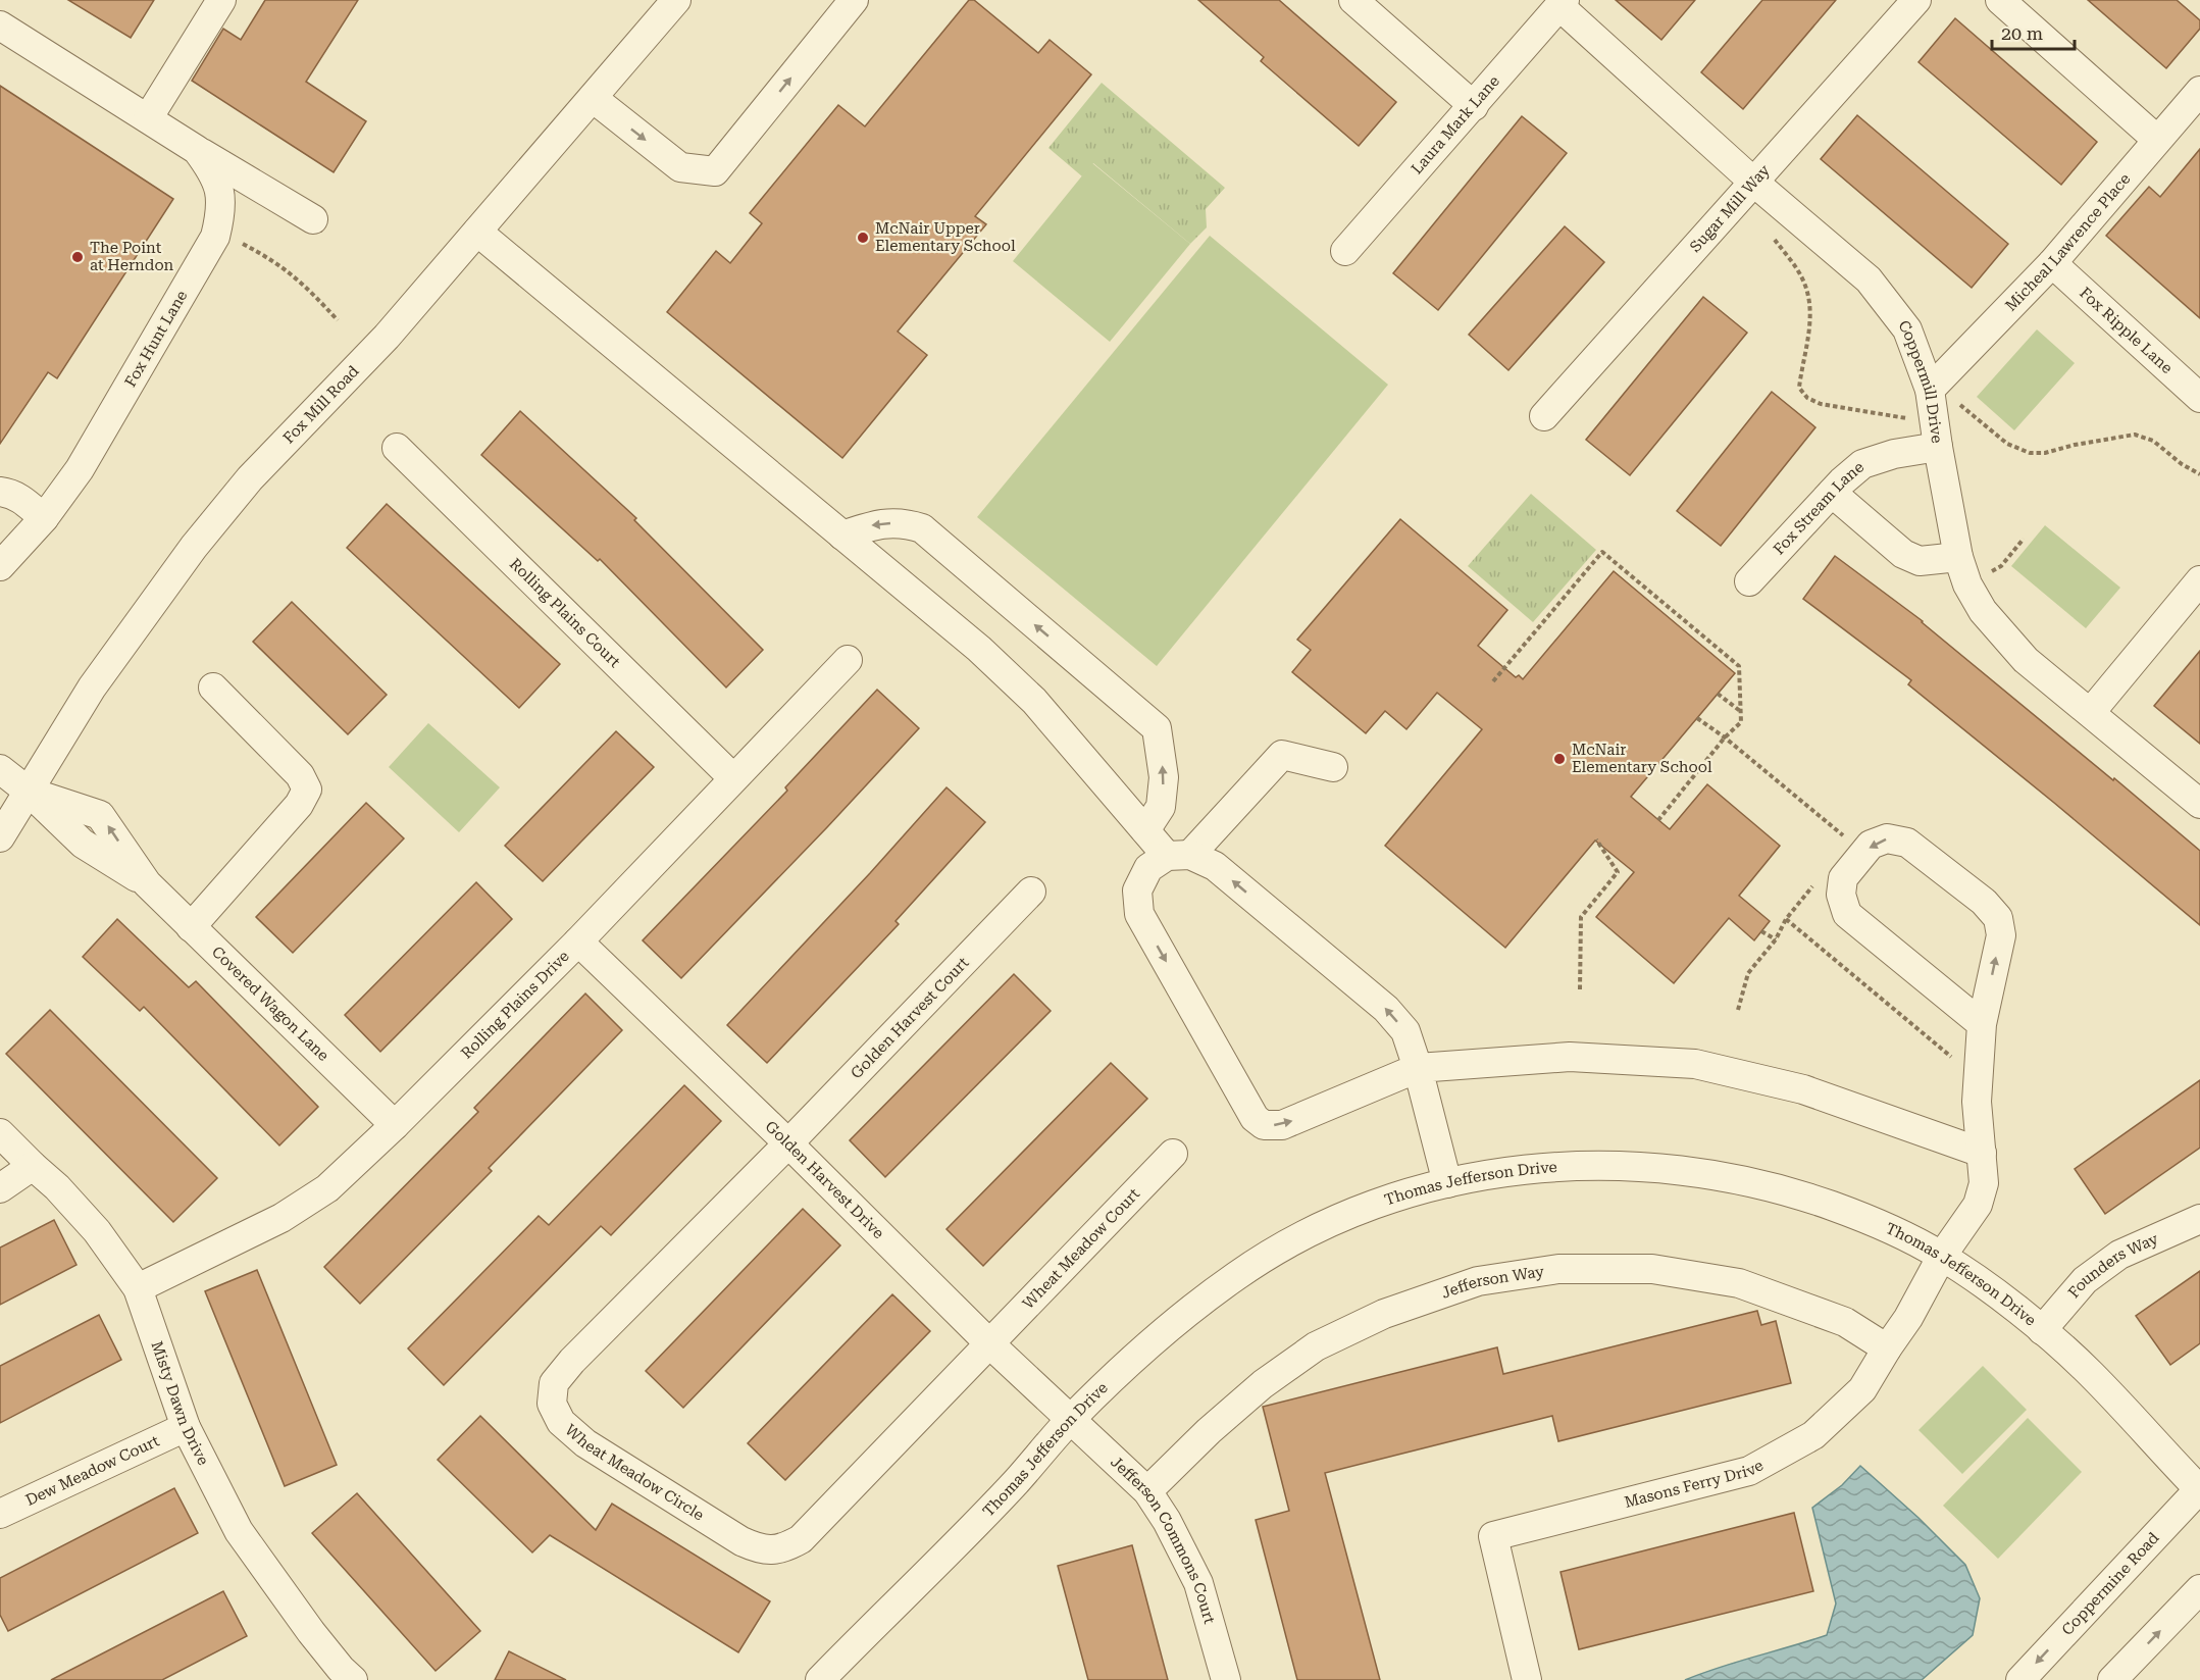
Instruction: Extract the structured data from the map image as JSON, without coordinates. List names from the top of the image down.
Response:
{
  "streets": {
    "street": [
      "Laura Mark Lane",
      "Sugar Mill Way",
      "Micheal Lawrence Place",
      "Fox Ripple Lane",
      "Fox Hunt Lane",
      "Coppermill Drive",
      "Fox Mill Road",
      "Fox Stream Lane",
      "Rolling Plains Court",
      "Covered Wagon Lane",
      "Rolling Plains Drive",
      "Golden Harvest Court",
      "Golden Harvest Drive",
      "Thomas Jefferson Drive",
      "Wheat Meadow Court",
      "Founders Way",
      "Jefferson Way",
      "Misty Dawn Drive",
      "Dew Meadow Court",
      "Wheat Meadow Circle",
      "Masons Ferry Drive",
      "Jefferson Commons Court",
      "Coppermine Road"
    ]
  },
  "crossings": [
    ["Laura Mark Lane", "Coppermill Drive"],
    ["Sugar Mill Way", "Coppermill Drive"],
    ["Micheal Lawrence Place", "Fox Ripple Lane"],
    ["Micheal Lawrence Place", "Coppermill Drive"],
    ["Coppermill Drive", "Fox Stream Lane"],
    ["Fox Mill Road", "Covered Wagon Lane"],
    ["Rolling Plains Court", "Rolling Plains Drive"],
    ["Covered Wagon Lane", "Rolling Plains Drive"],
    ["Rolling Plains Drive", "Golden Harvest Drive"],
    ["Rolling Plains Drive", "Misty Dawn Drive"],
    ["Golden Harvest Court", "Golden Harvest Drive"],
    ["Golden Harvest Court", "Wheat Meadow Circle"],
    ["Golden Harvest Drive", "Thomas Jefferson Drive"],
    ["Golden Harvest Drive", "Wheat Meadow Court"],
    ["Golden Harvest Drive", "Wheat Meadow Circle"],
    ["Golden Harvest Drive", "Jefferson Commons Court"],
    ["Thomas Jefferson Drive", "Founders Way"],
    ["Thomas Jefferson Drive", "Masons Ferry Drive"],
    ["Thomas Jefferson Drive", "Jefferson Commons Court"],
    ["Thomas Jefferson Drive", "Coppermine Road"],
    ["Wheat Meadow Court", "Wheat Meadow Circle"],
    ["Jefferson Way", "Masons Ferry Drive"],
    ["Jefferson Way", "Jefferson Commons Court"],
    ["Misty Dawn Drive", "Dew Meadow Court"]
  ],
  "places": ["McNair Upper Elementary School", "The Point at Herndon", "McNair Elementary School"],
  "scale_bar": "20 m"
}
